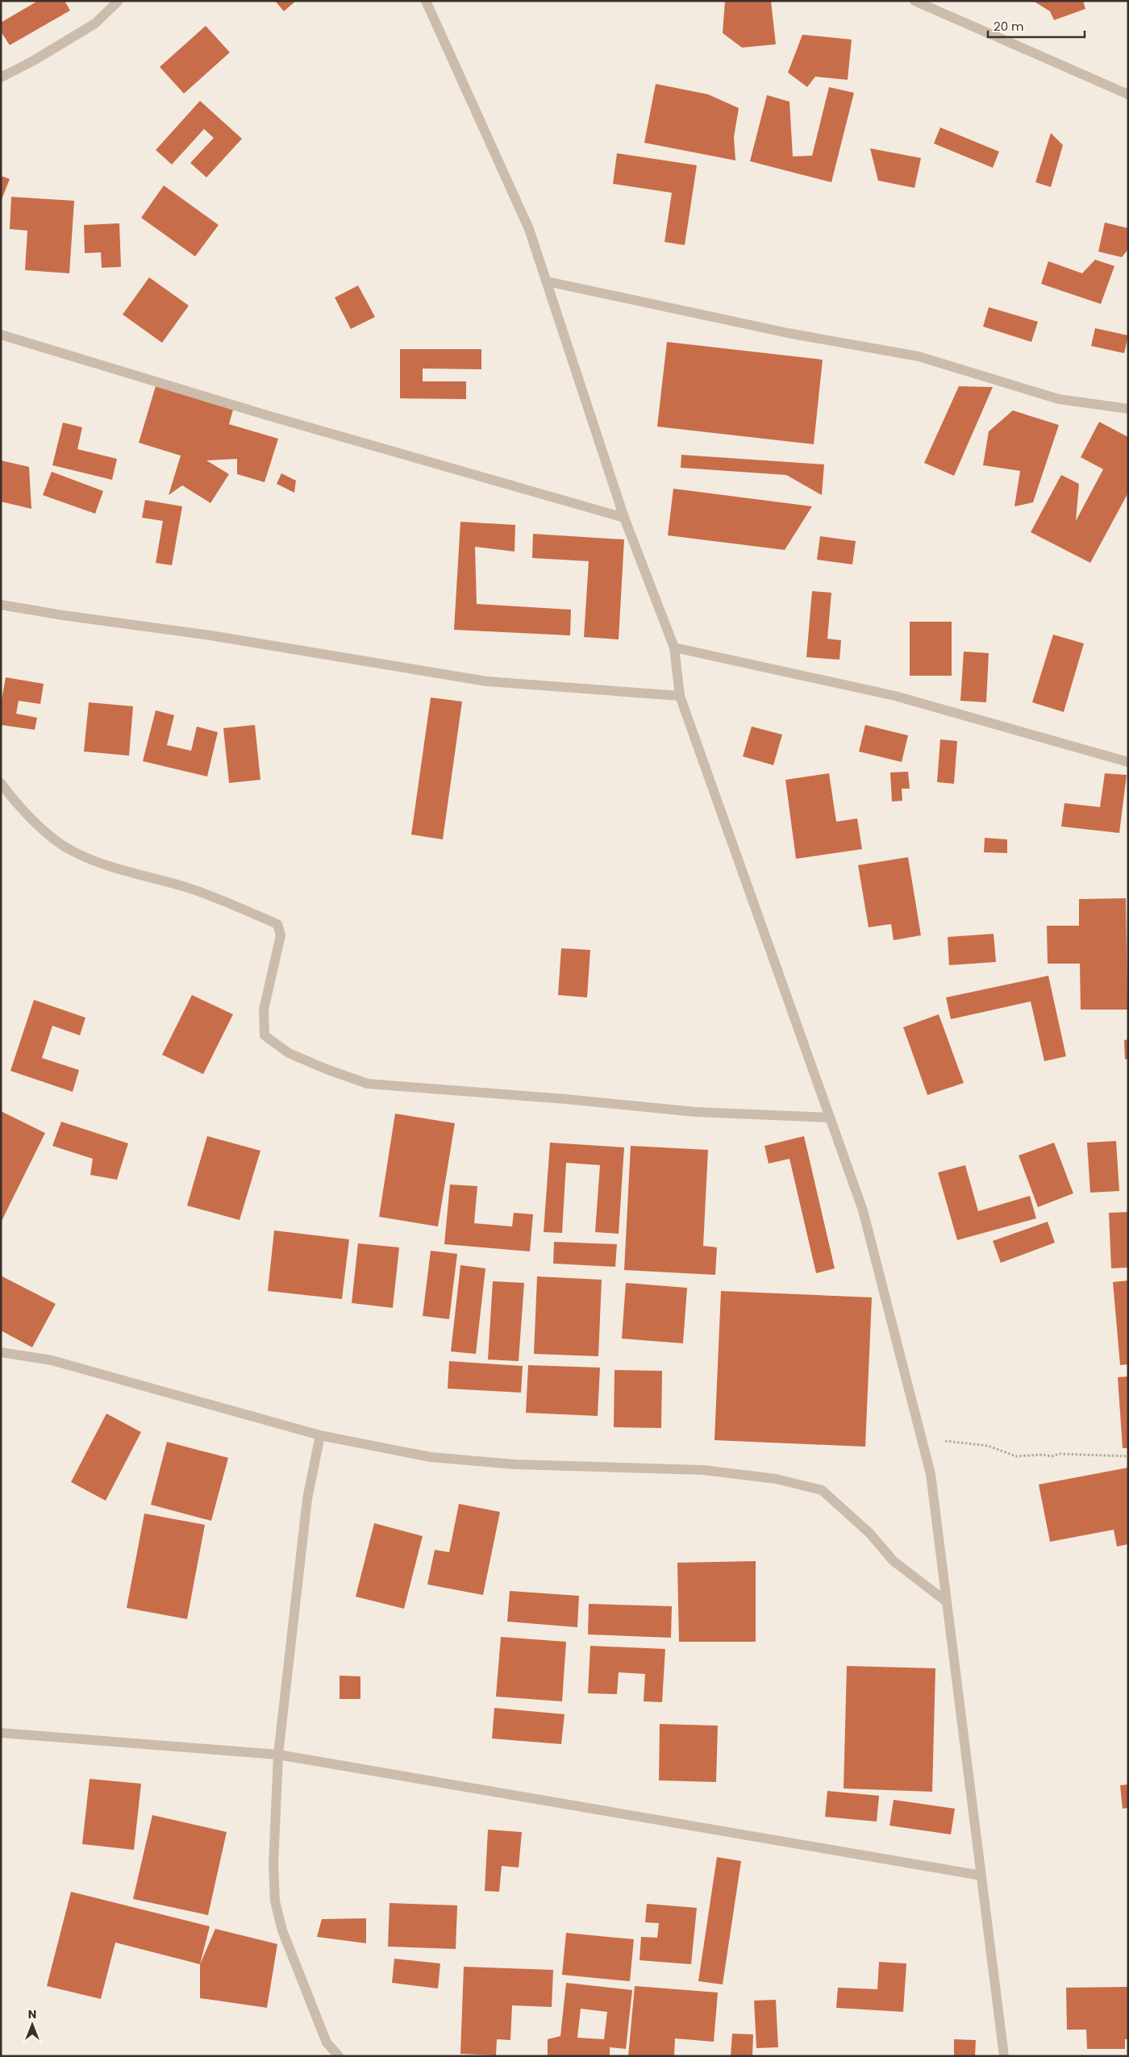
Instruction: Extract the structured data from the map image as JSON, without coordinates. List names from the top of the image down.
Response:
{
  "scale_bar": "20 m",
  "north": "top"
}
